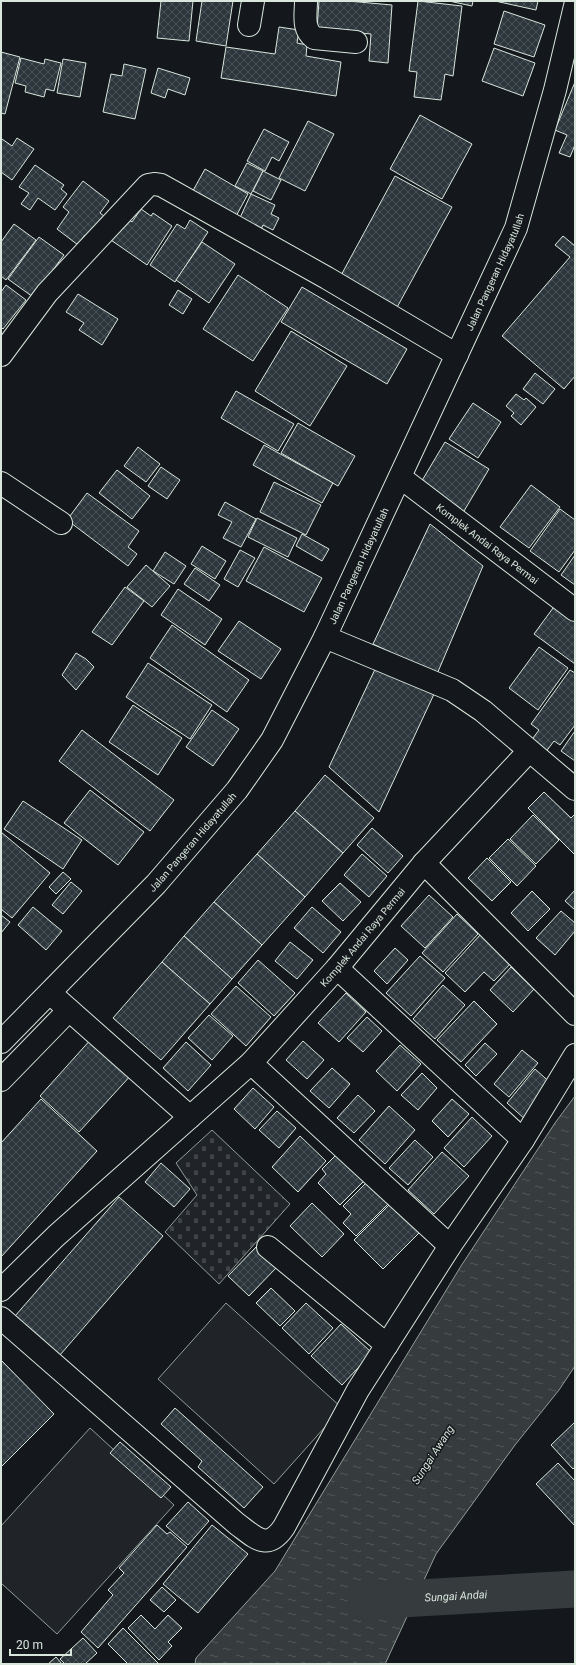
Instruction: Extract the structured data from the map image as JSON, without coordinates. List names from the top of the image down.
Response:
{
  "streets": {
    "street": ["Jalan Pangeran Hidayatullah", "Komplek Andai Raya Permai"]
  },
  "crossings": [
    ["Jalan Pangeran Hidayatullah", "Komplek Andai Raya Permai"]
  ],
  "water": ["Sungai Awang", "Sungai Andai"],
  "scale_bar": "20 m"
}
